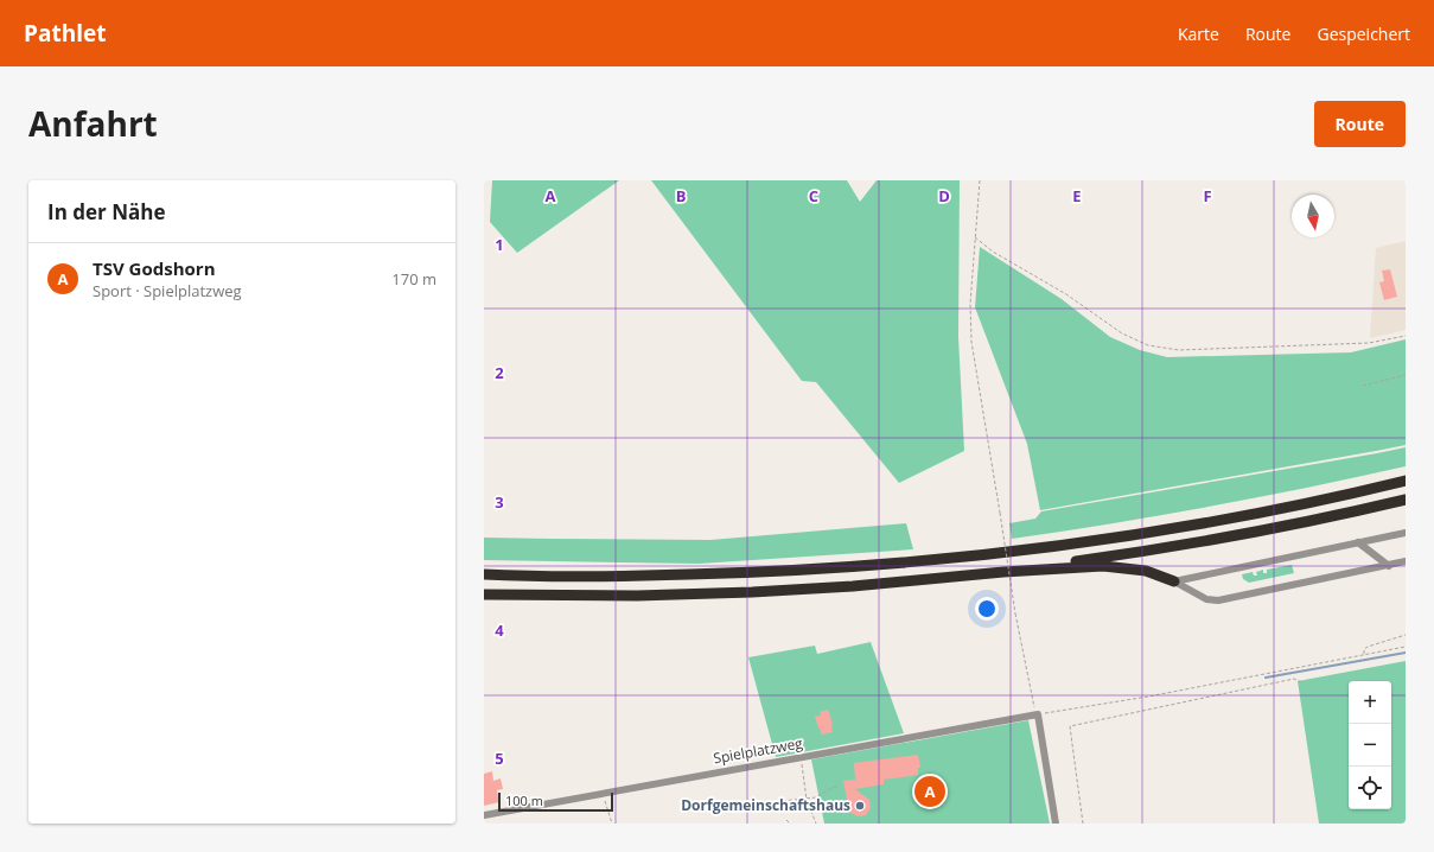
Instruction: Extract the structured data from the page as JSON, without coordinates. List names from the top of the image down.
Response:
{
  "streets": {
    "street": ["Spielplatzweg"]
  },
  "places": ["Dorfgemeinschaftshaus"],
  "scale_bar": "100 m",
  "north": "bottom",
  "page": {
    "header": "Pathlet",
    "nav": ["Karte", "Route", "Gespeichert"],
    "title": "Anfahrt",
    "buttons": "Route",
    "heading": "In der Nähe",
    "list": [
      {
        "mark": "A",
        "name": "TSV Godshorn",
        "note": "Sport · Spielplatzweg",
        "value": "170 m"
      }
    ],
    "map_buttons": ["+", "−"],
    "pins": "A",
    "scale": "100 m"
  },
  "grid": {
    "columns": [
      "A",
      "B",
      "C",
      "D",
      "E",
      "F"
    ],
    "rows": [
      "1",
      "2",
      "3",
      "4",
      "5"
    ]
  }
}
